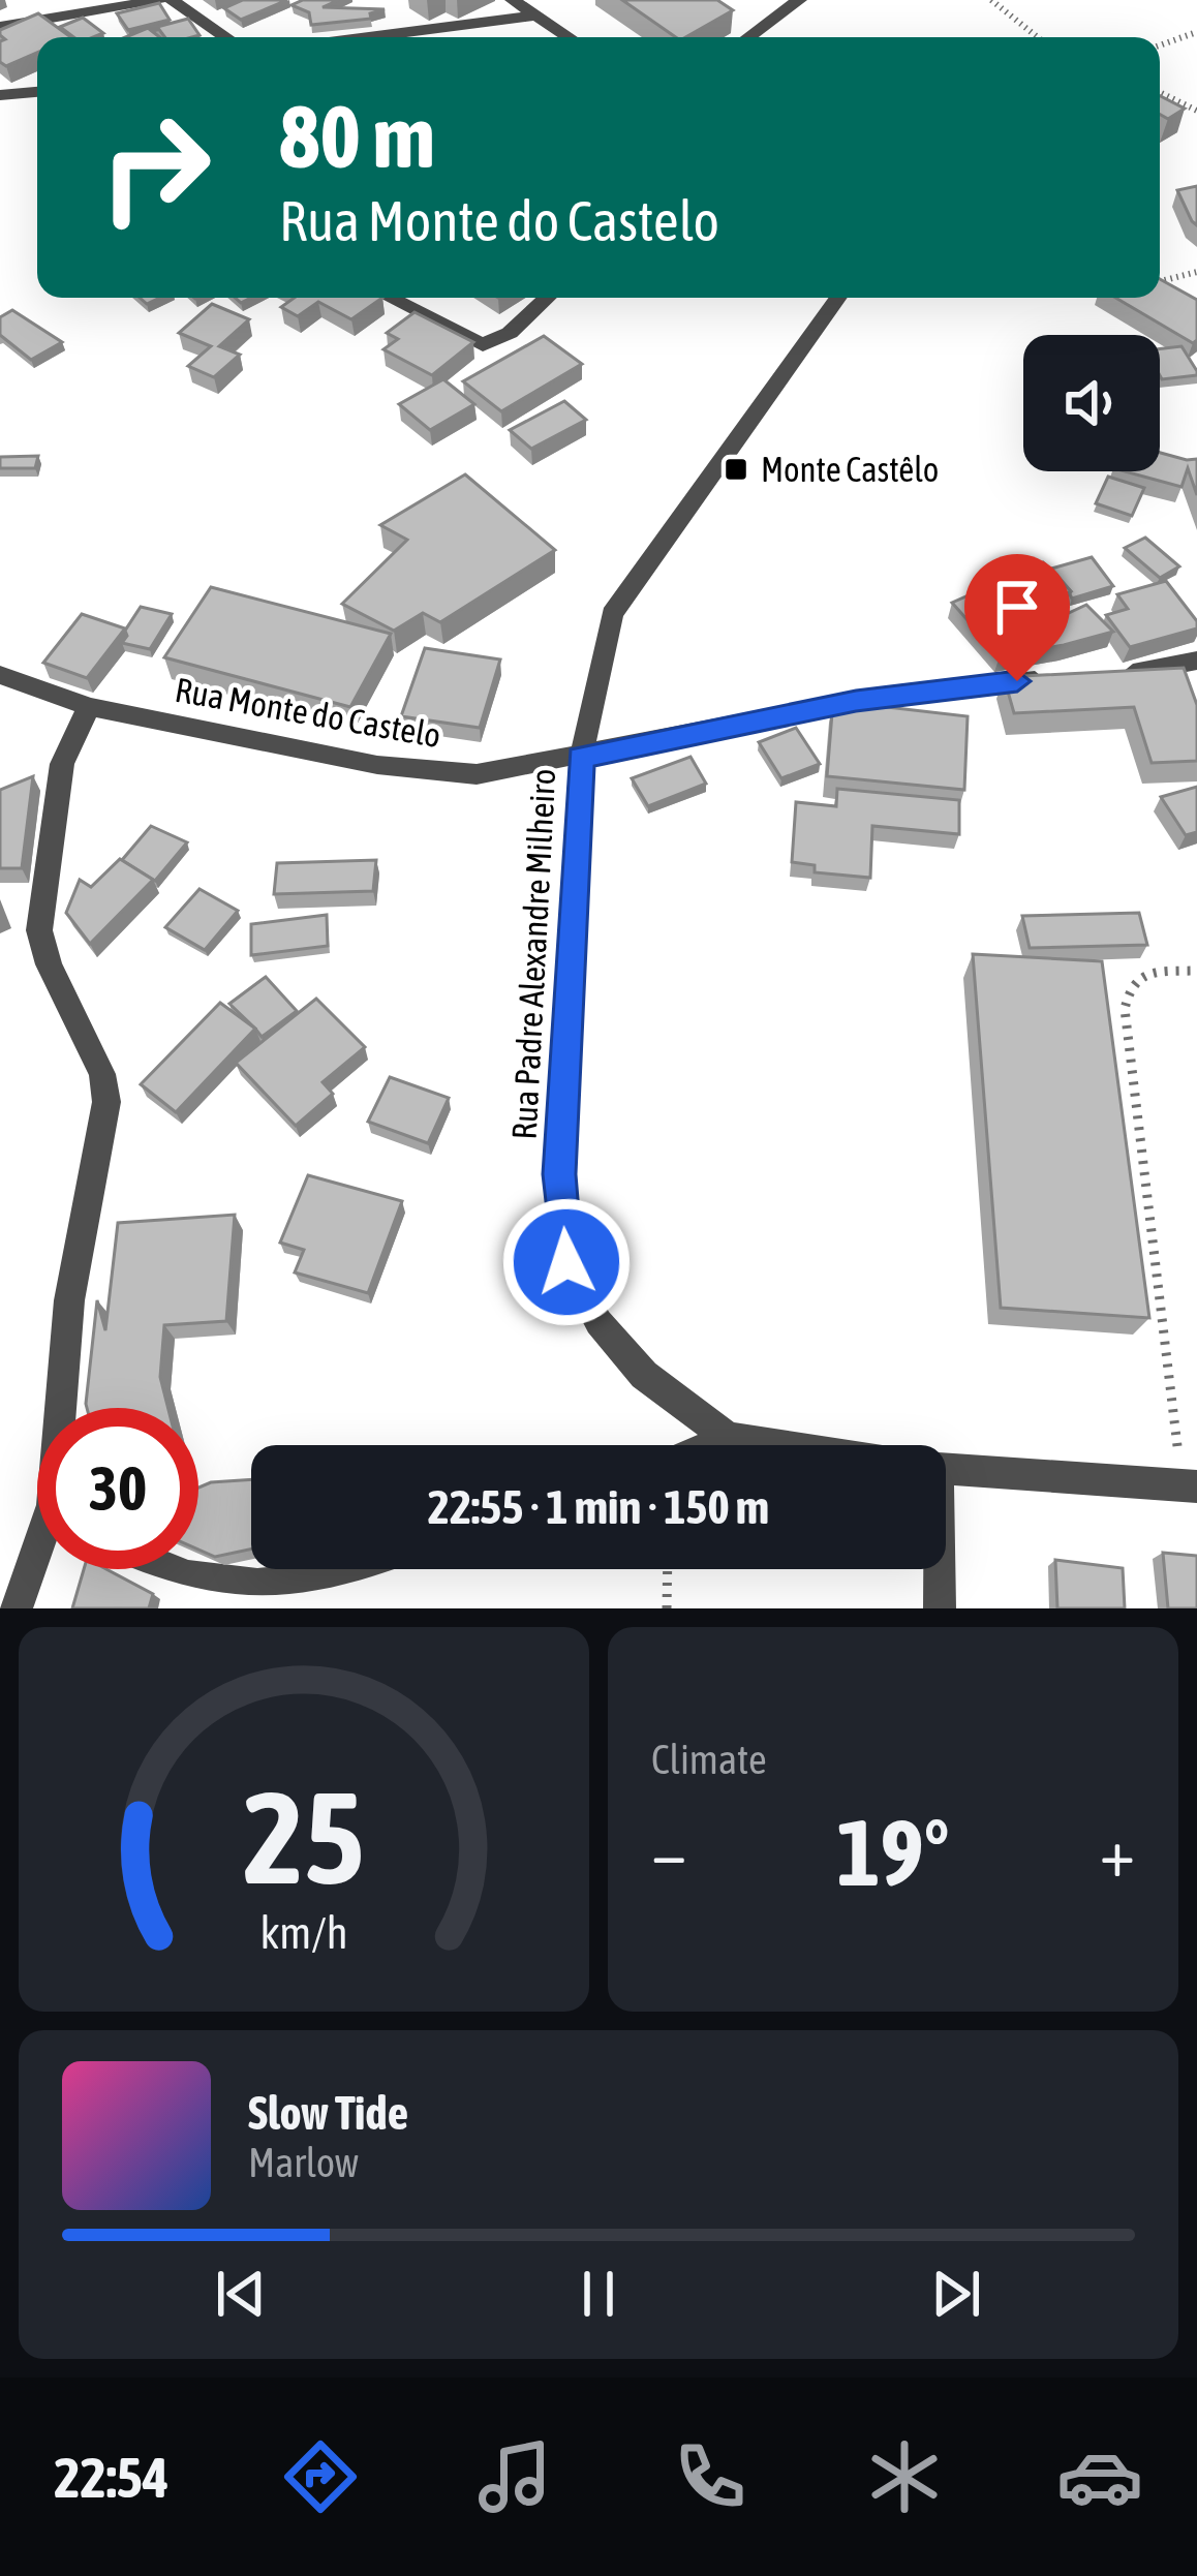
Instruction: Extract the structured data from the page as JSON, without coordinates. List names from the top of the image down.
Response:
{
  "streets": {
    "street": ["Rua Monte do Castelo", "Rua Padre Alexandre Milheiro"]
  },
  "crossings": [
    ["Rua Monte do Castelo", "Rua Padre Alexandre Milheiro"]
  ],
  "places": {
    "transit": ["Monte Castêlo"]
  },
  "page": {
    "turn": ["80 m", "Rua Monte do Castelo"],
    "limit": "30",
    "trip": "22:55 · 1 min · 150 m",
    "tile": "Climate",
    "heat": ["−", "19°", "+"],
    "song": ["Slow Tide", "Marlow"],
    "tabs": "22:54",
    "gauge": ["25", "km/h"]
  }
}
